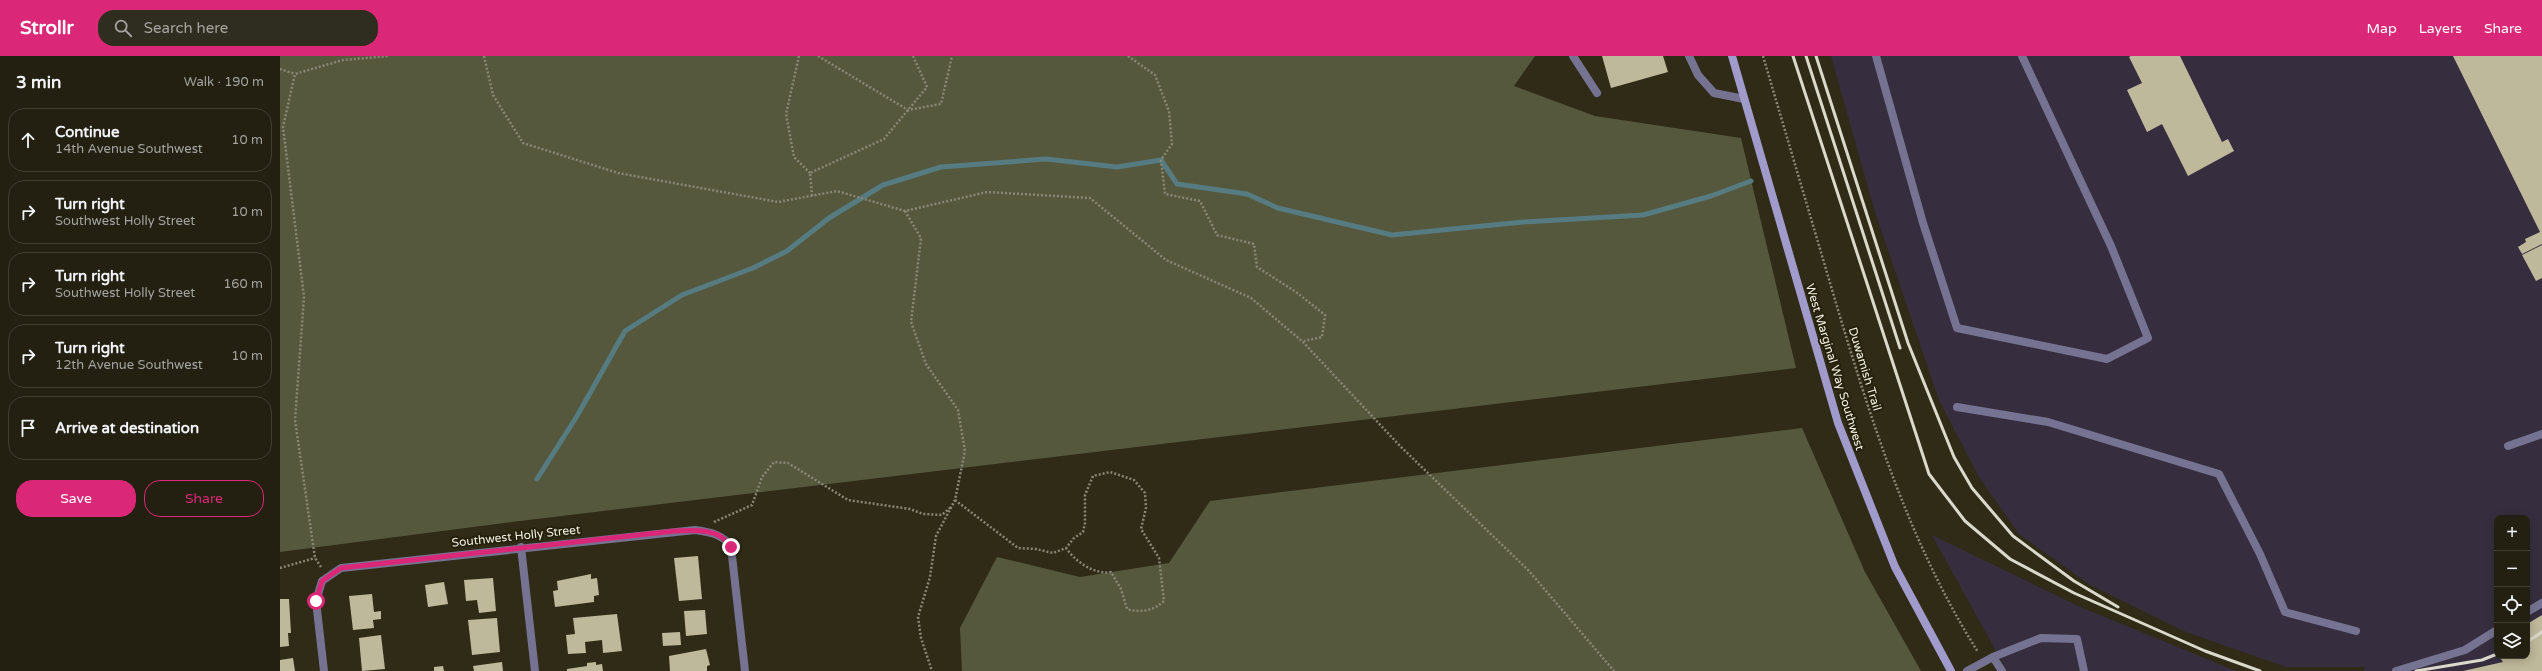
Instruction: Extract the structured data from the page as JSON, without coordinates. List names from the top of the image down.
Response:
{
  "streets": {
    "main road": ["West Marginal Way Southwest"],
    "street": ["Southwest Holly Street"],
    "path": ["Duwamish Trail"]
  },
  "page": {
    "header": "Strollr",
    "search": "Search here",
    "nav": ["Map", "Layers", "Share"],
    "heading": ["3 min", "Walk · 190 m"],
    "list": [
      ["Continue", "14th Avenue Southwest", "10 m"],
      ["Turn right", "Southwest Holly Street", "10 m"],
      ["Turn right", "Southwest Holly Street", "160 m"],
      ["Turn right", "12th Avenue Southwest", "10 m"],
      "Arrive at destination"
    ],
    "buttons": ["Save", "Share"],
    "map_buttons": ["+", "−"]
  }
}
